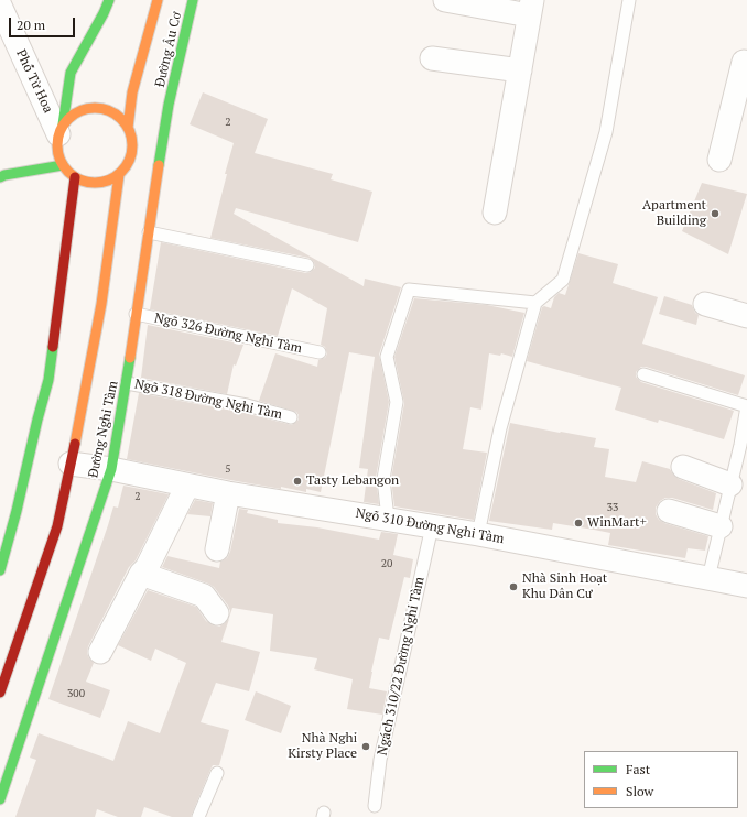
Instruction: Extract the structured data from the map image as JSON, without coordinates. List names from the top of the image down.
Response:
{
  "streets": {
    "main road": ["Đường Âu Cơ", "Đường Nghi Tàm"],
    "street": ["Phố Từ Hoa", "Ngõ 310 Đường Nghi Tàm"],
    "lane": ["Ngõ 326 Đường Nghi Tàm", "Ngõ 318 Đường Nghi Tàm", "Ngách 310/22 Đường Nghi Tàm"]
  },
  "crossings": [
    ["Đường Âu Cơ", "Phố Từ Hoa"],
    ["Đường Âu Cơ", "Đường Nghi Tàm"],
    ["Phố Từ Hoa", "Đường Nghi Tàm"],
    ["Ngõ 326 Đường Nghi Tàm", "Đường Nghi Tàm"],
    ["Ngõ 318 Đường Nghi Tàm", "Đường Nghi Tàm"],
    ["Đường Nghi Tàm", "Ngõ 310 Đường Nghi Tàm"],
    ["Ngõ 310 Đường Nghi Tàm", "Ngách 310/22 Đường Nghi Tàm"]
  ],
  "places": [
    "Apartment Building",
    "Tasty Lebangon",
    "WinMart+",
    "Nhà Sinh Hoạt Khu Dân Cư",
    "Nhà Nghỉ Kirsty Place"
  ],
  "house_numbers": [
    "2",
    "5",
    "2",
    "33",
    "20",
    "300"
  ],
  "legend": ["Fast", "Slow"],
  "scale_bar": "20 m"
}
